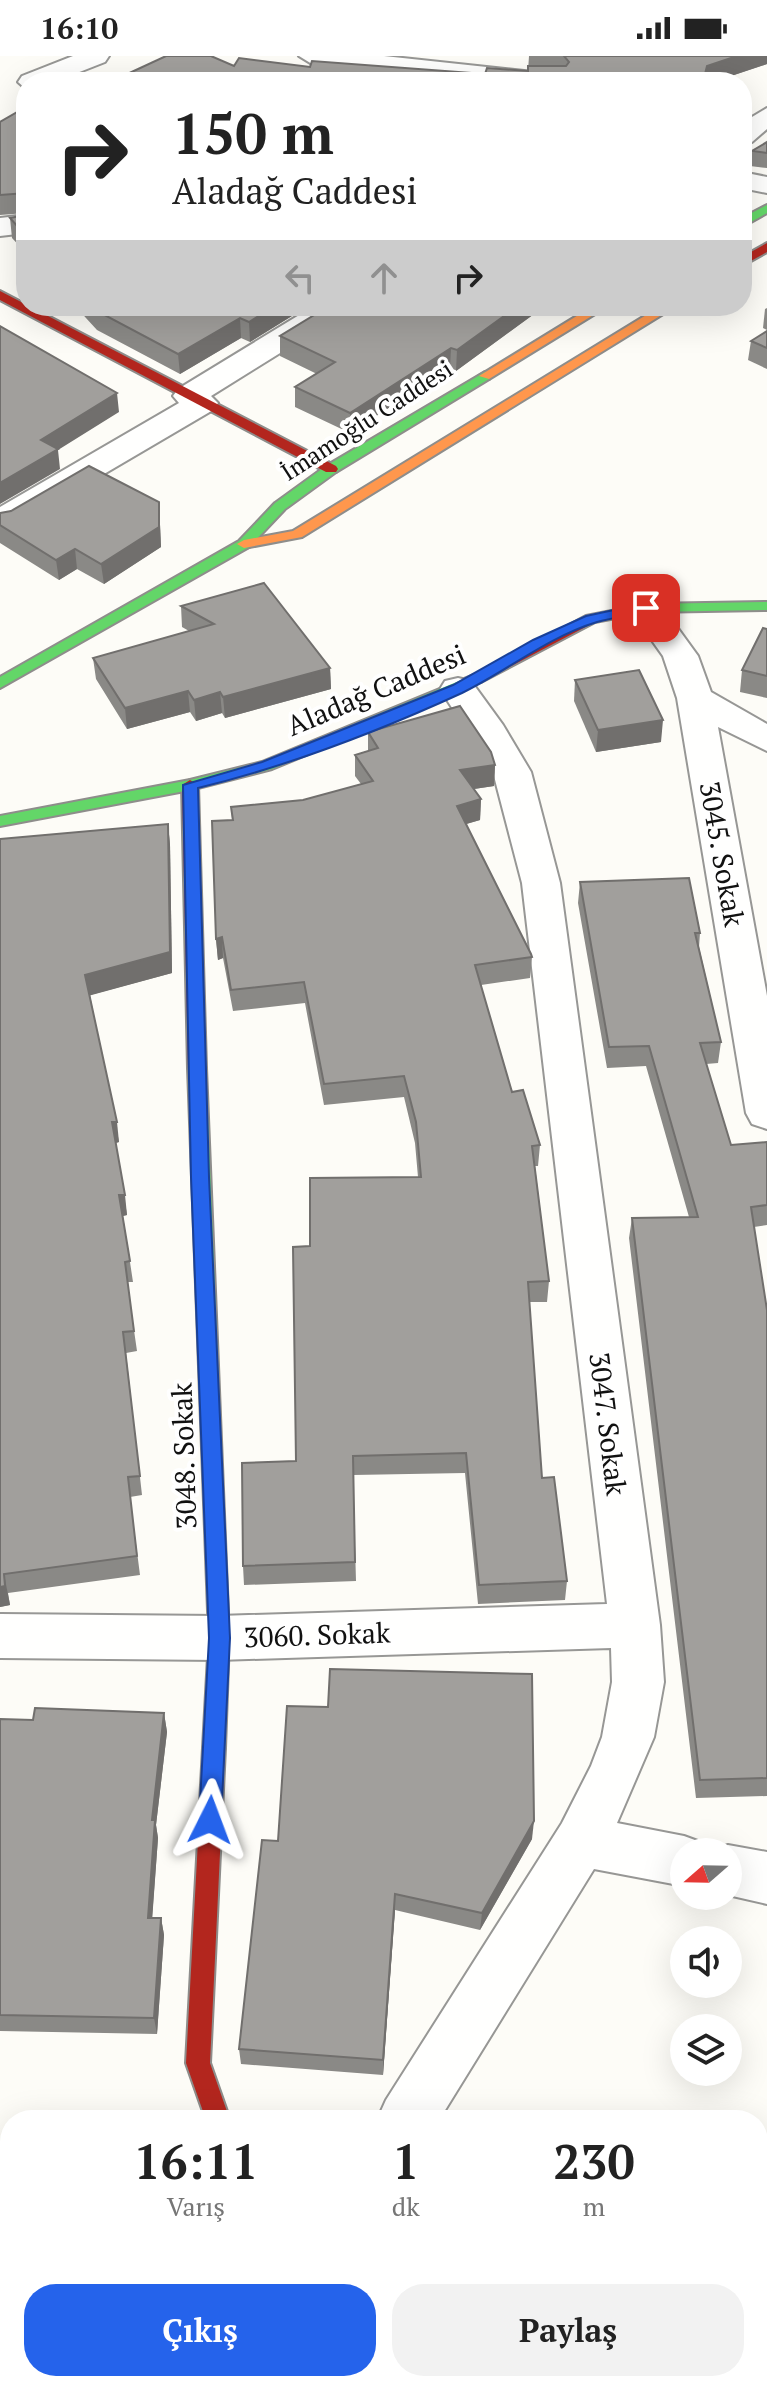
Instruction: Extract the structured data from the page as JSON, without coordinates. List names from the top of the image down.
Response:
{
  "streets": {
    "main road": ["İmamoğlu Caddesi", "Aladağ Caddesi", "3048. Sokak"],
    "street": ["3045. Sokak", "3047. Sokak", "3060. Sokak"]
  },
  "crossings": [
    ["Aladağ Caddesi", "3045. Sokak"],
    ["Aladağ Caddesi", "3047. Sokak"],
    ["Aladağ Caddesi", "3048. Sokak"],
    ["3047. Sokak", "3060. Sokak"],
    ["3048. Sokak", "3060. Sokak"]
  ],
  "north": "left",
  "page": {
    "status": "16:10",
    "turn": ["150 m", "Aladağ Caddesi"],
    "eta": [
      "16:11",
      "Varış",
      "1",
      "dk",
      "230",
      "m"
    ],
    "buttons": ["Çıkış", "Paylaş"]
  }
}
